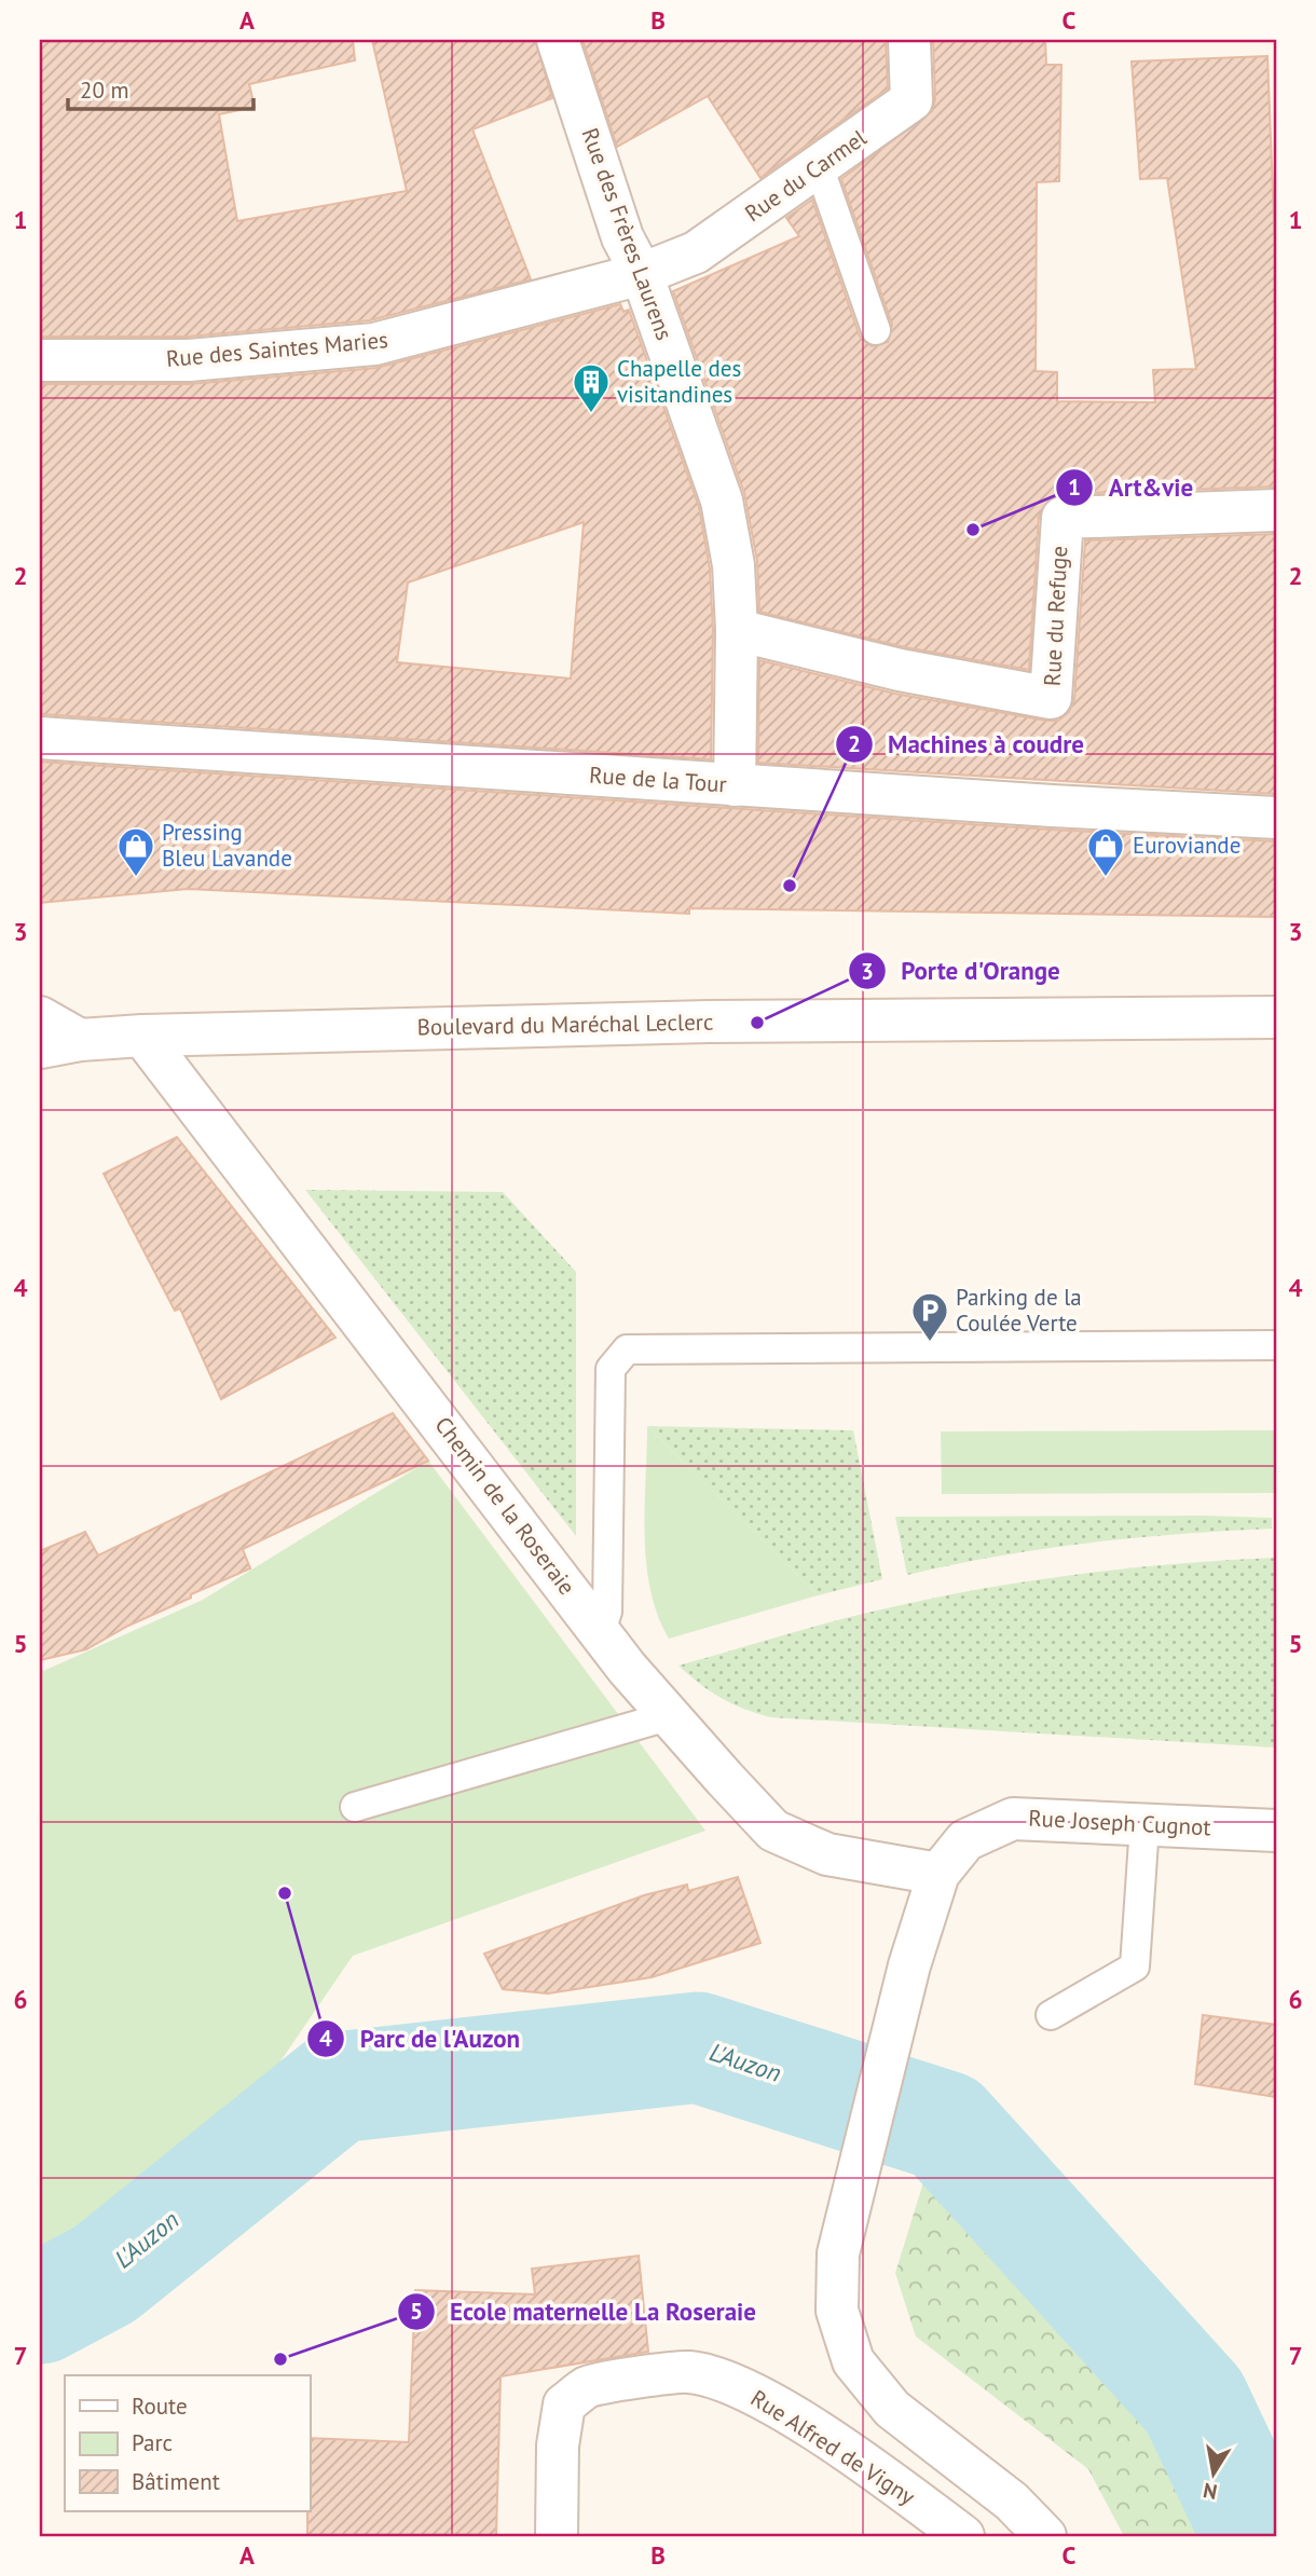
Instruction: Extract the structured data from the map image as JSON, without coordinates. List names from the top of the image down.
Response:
{
  "streets": {
    "street": [
      "Rue du Carmel",
      "Rue des Frères Laurens",
      "Rue des Saintes Maries",
      "Rue du Refuge",
      "Rue de la Tour",
      "Boulevard du Maréchal Leclerc",
      "Chemin de la Roseraie",
      "Rue Joseph Cugnot",
      "Rue Alfred de Vigny"
    ]
  },
  "crossings": [
    ["Rue du Carmel", "Rue des Frères Laurens"],
    ["Rue du Carmel", "Rue des Saintes Maries"],
    ["Rue des Frères Laurens", "Rue des Saintes Maries"],
    ["Rue des Frères Laurens", "Rue du Refuge"],
    ["Rue des Frères Laurens", "Rue de la Tour"],
    ["Boulevard du Maréchal Leclerc", "Chemin de la Roseraie"],
    ["Chemin de la Roseraie", "Rue Joseph Cugnot"]
  ],
  "water": ["L'Auzon"],
  "places": {
    "building": ["Chapelle des visitandines"],
    "other": [
      "Art&vie",
      "Machines à coudre",
      "Porte d'Orange",
      "Parc de l'Auzon",
      "Ecole maternelle La Roseraie"
    ],
    "shop": ["Pressing Bleu Lavande", "Euroviande"],
    "parking": ["Parking de la Coulée Verte"]
  },
  "legend": ["Route", "Parc", "Bâtiment"],
  "scale_bar": "20 m",
  "north": "bottom",
  "grid": {
    "columns": ["A", "B", "C"],
    "rows": [
      "1",
      "2",
      "3",
      "4",
      "5",
      "6",
      "7"
    ]
  }
}
